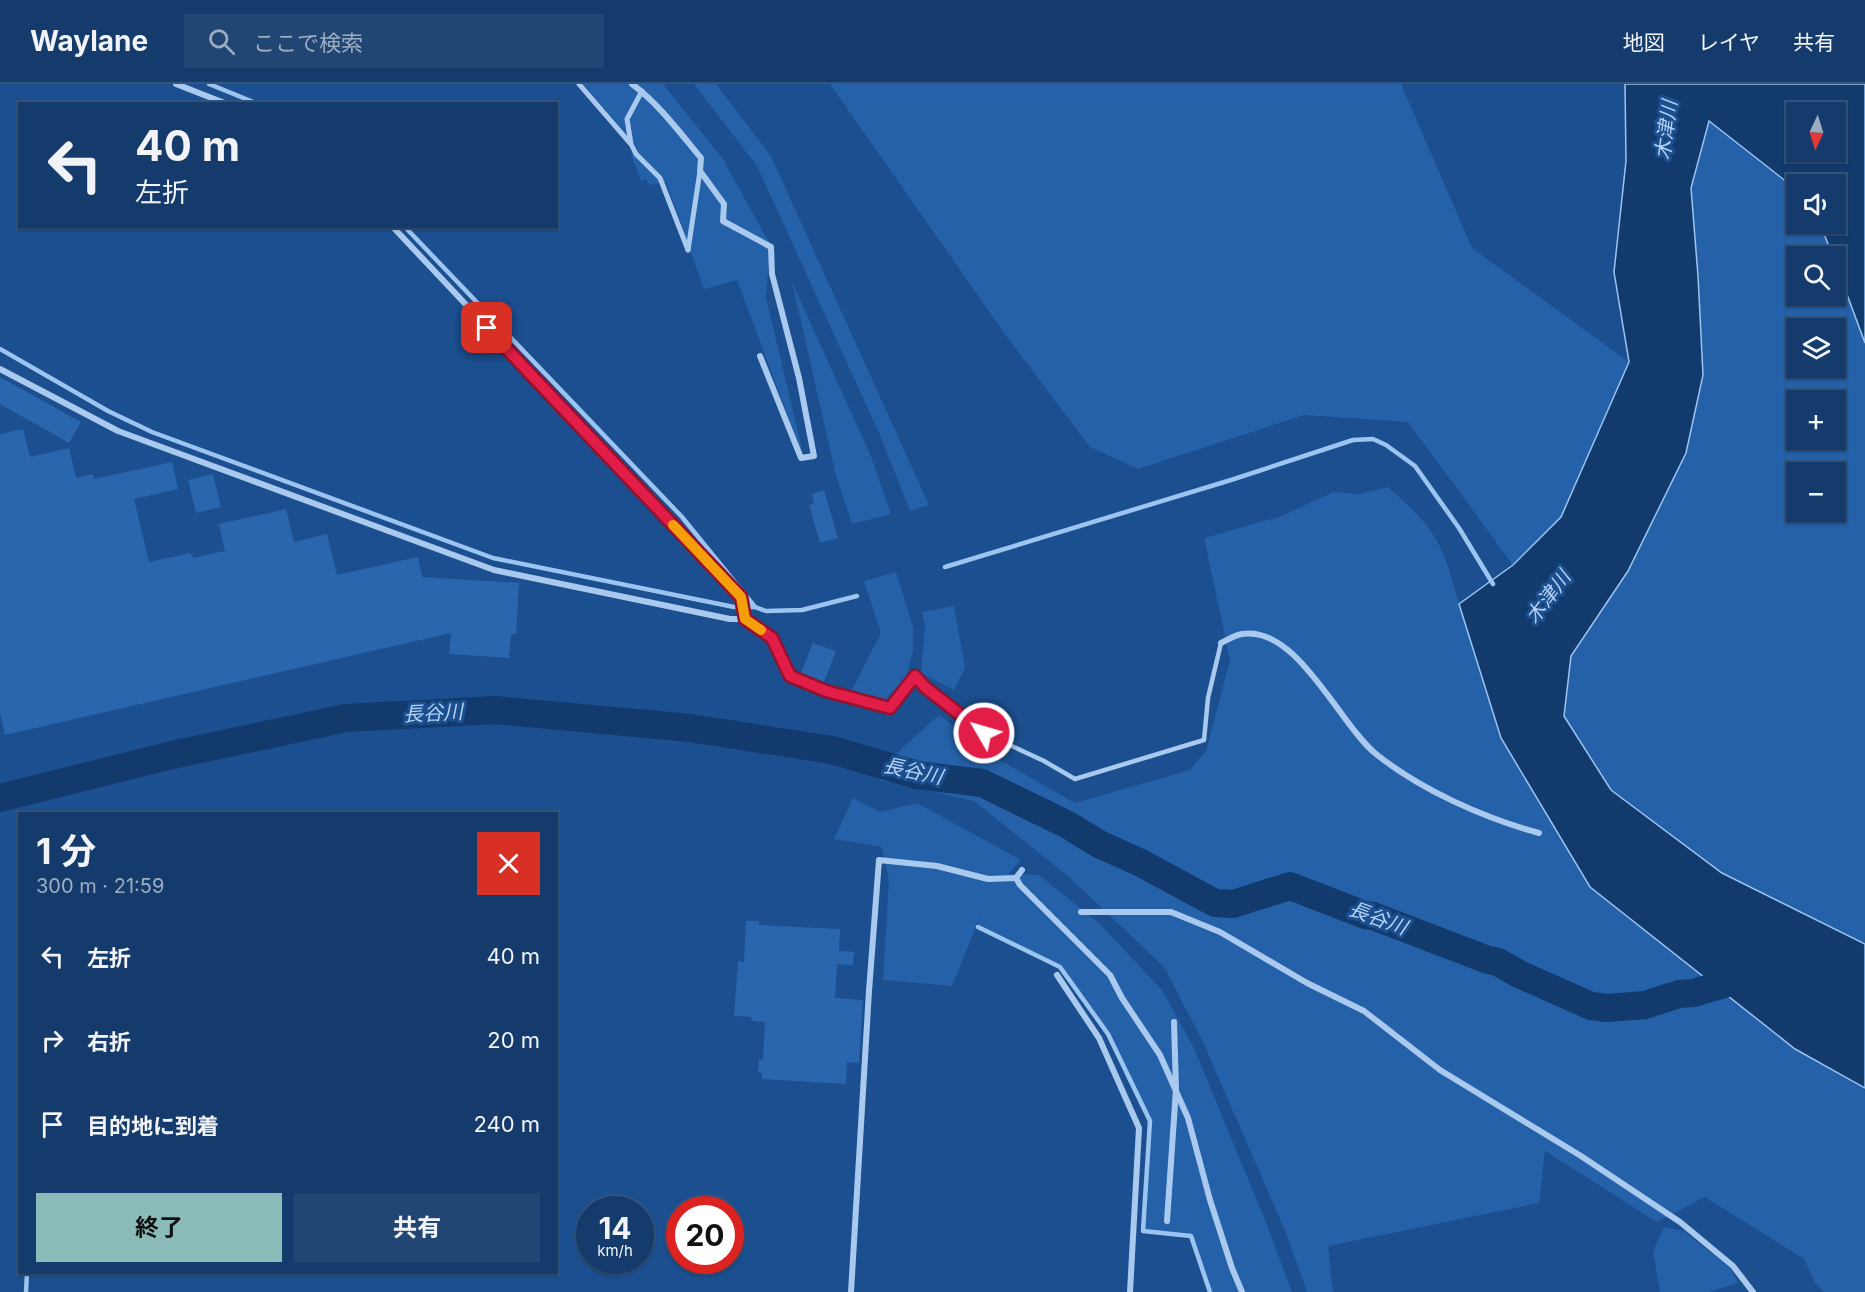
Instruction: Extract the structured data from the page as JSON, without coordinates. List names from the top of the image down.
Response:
{
  "water": ["木津川", "長谷川"],
  "north": "bottom",
  "page": {
    "header": "Waylane",
    "search": "ここで検索",
    "nav": ["地図", "レイヤ", "共有"],
    "map_buttons": ["+", "−"],
    "turn": ["40 m", "左折"],
    "heading": ["1 分", "300 m · 21:59"],
    "list": [
      {
        "name": "左折",
        "value": "40 m"
      },
      {
        "name": "右折",
        "value": "20 m"
      },
      {
        "name": "目的地に到着",
        "value": "240 m"
      }
    ],
    "buttons": ["終了", "共有"],
    "speed": "14 km/h",
    "limit": "20"
  }
}
